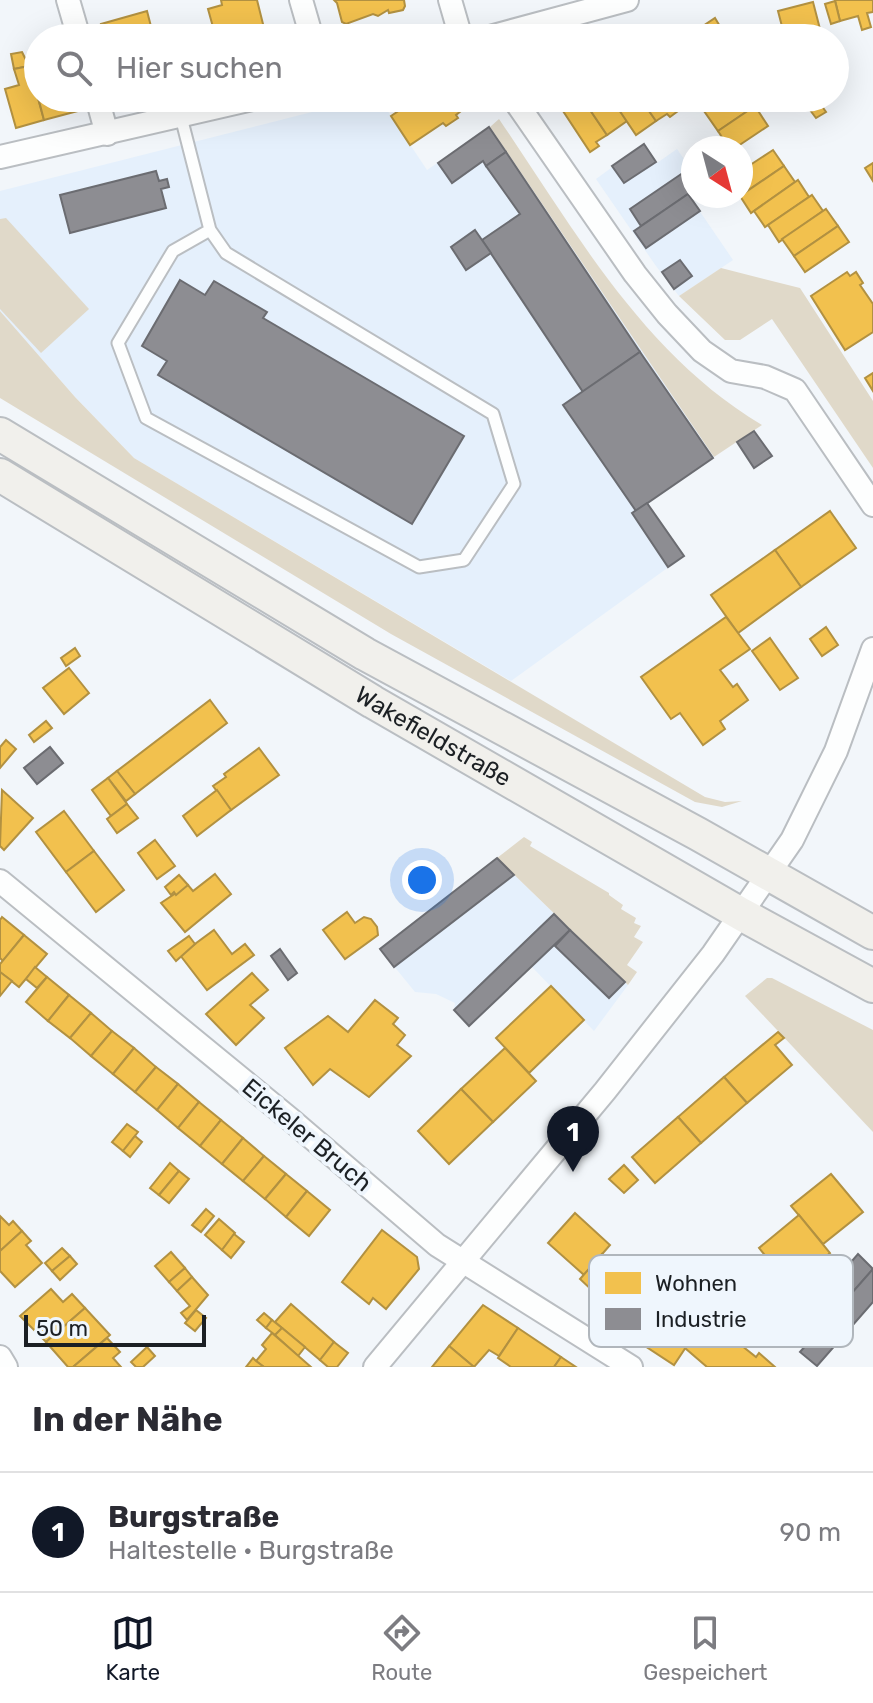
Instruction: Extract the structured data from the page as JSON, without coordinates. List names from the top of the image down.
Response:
{
  "streets": {
    "main road": ["Wakefieldstraße"],
    "street": ["Eickeler Bruch"]
  },
  "legend": ["Wohnen", "Industrie"],
  "scale_bar": "50 m",
  "north": "bottom right",
  "page": {
    "search": "Hier suchen",
    "pins": "1",
    "scale": "50 m",
    "heading": "In der Nähe",
    "list": [
      {
        "mark": "1",
        "name": "Burgstraße",
        "note": "Haltestelle · Burgstraße",
        "value": "90 m"
      }
    ],
    "nav": ["Karte", "Route", "Gespeichert"]
  }
}
